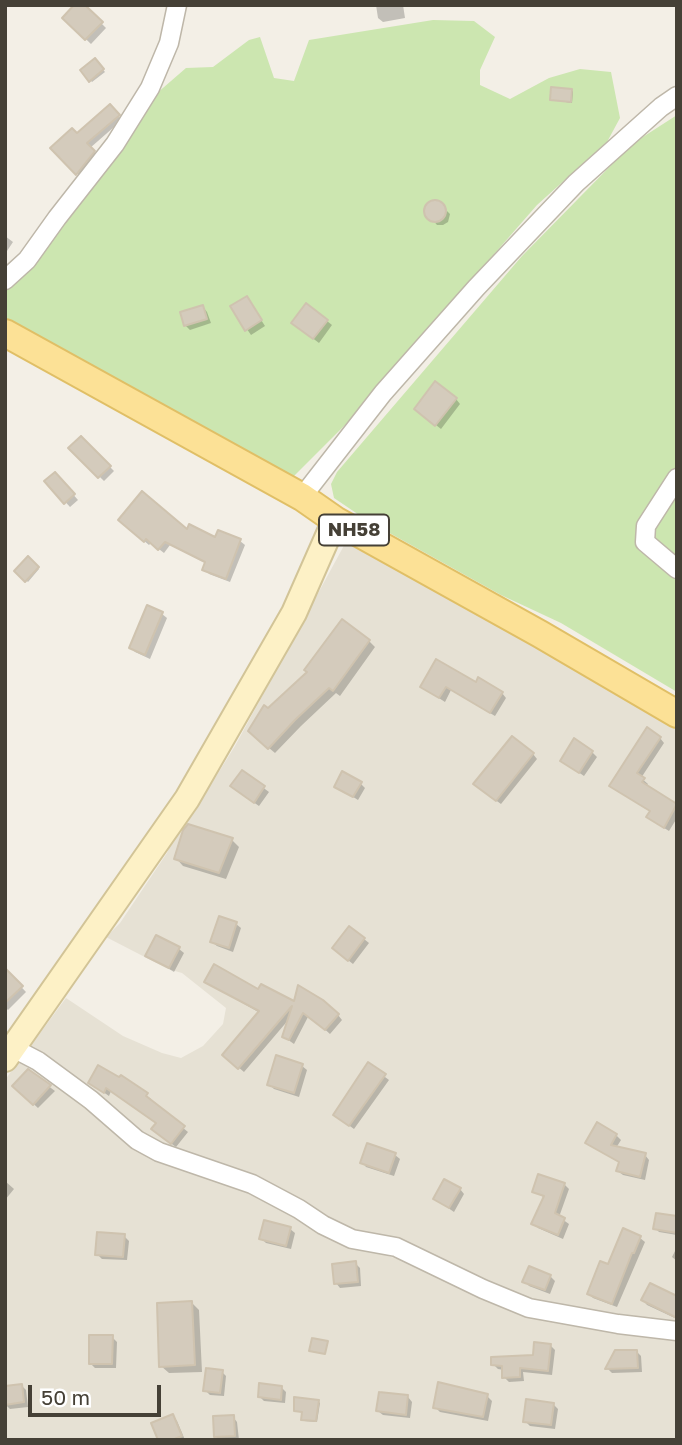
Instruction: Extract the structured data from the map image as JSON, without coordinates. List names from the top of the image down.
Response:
{
  "streets": {
    "main road": ["NH58"]
  },
  "scale_bar": "50 m"
}
